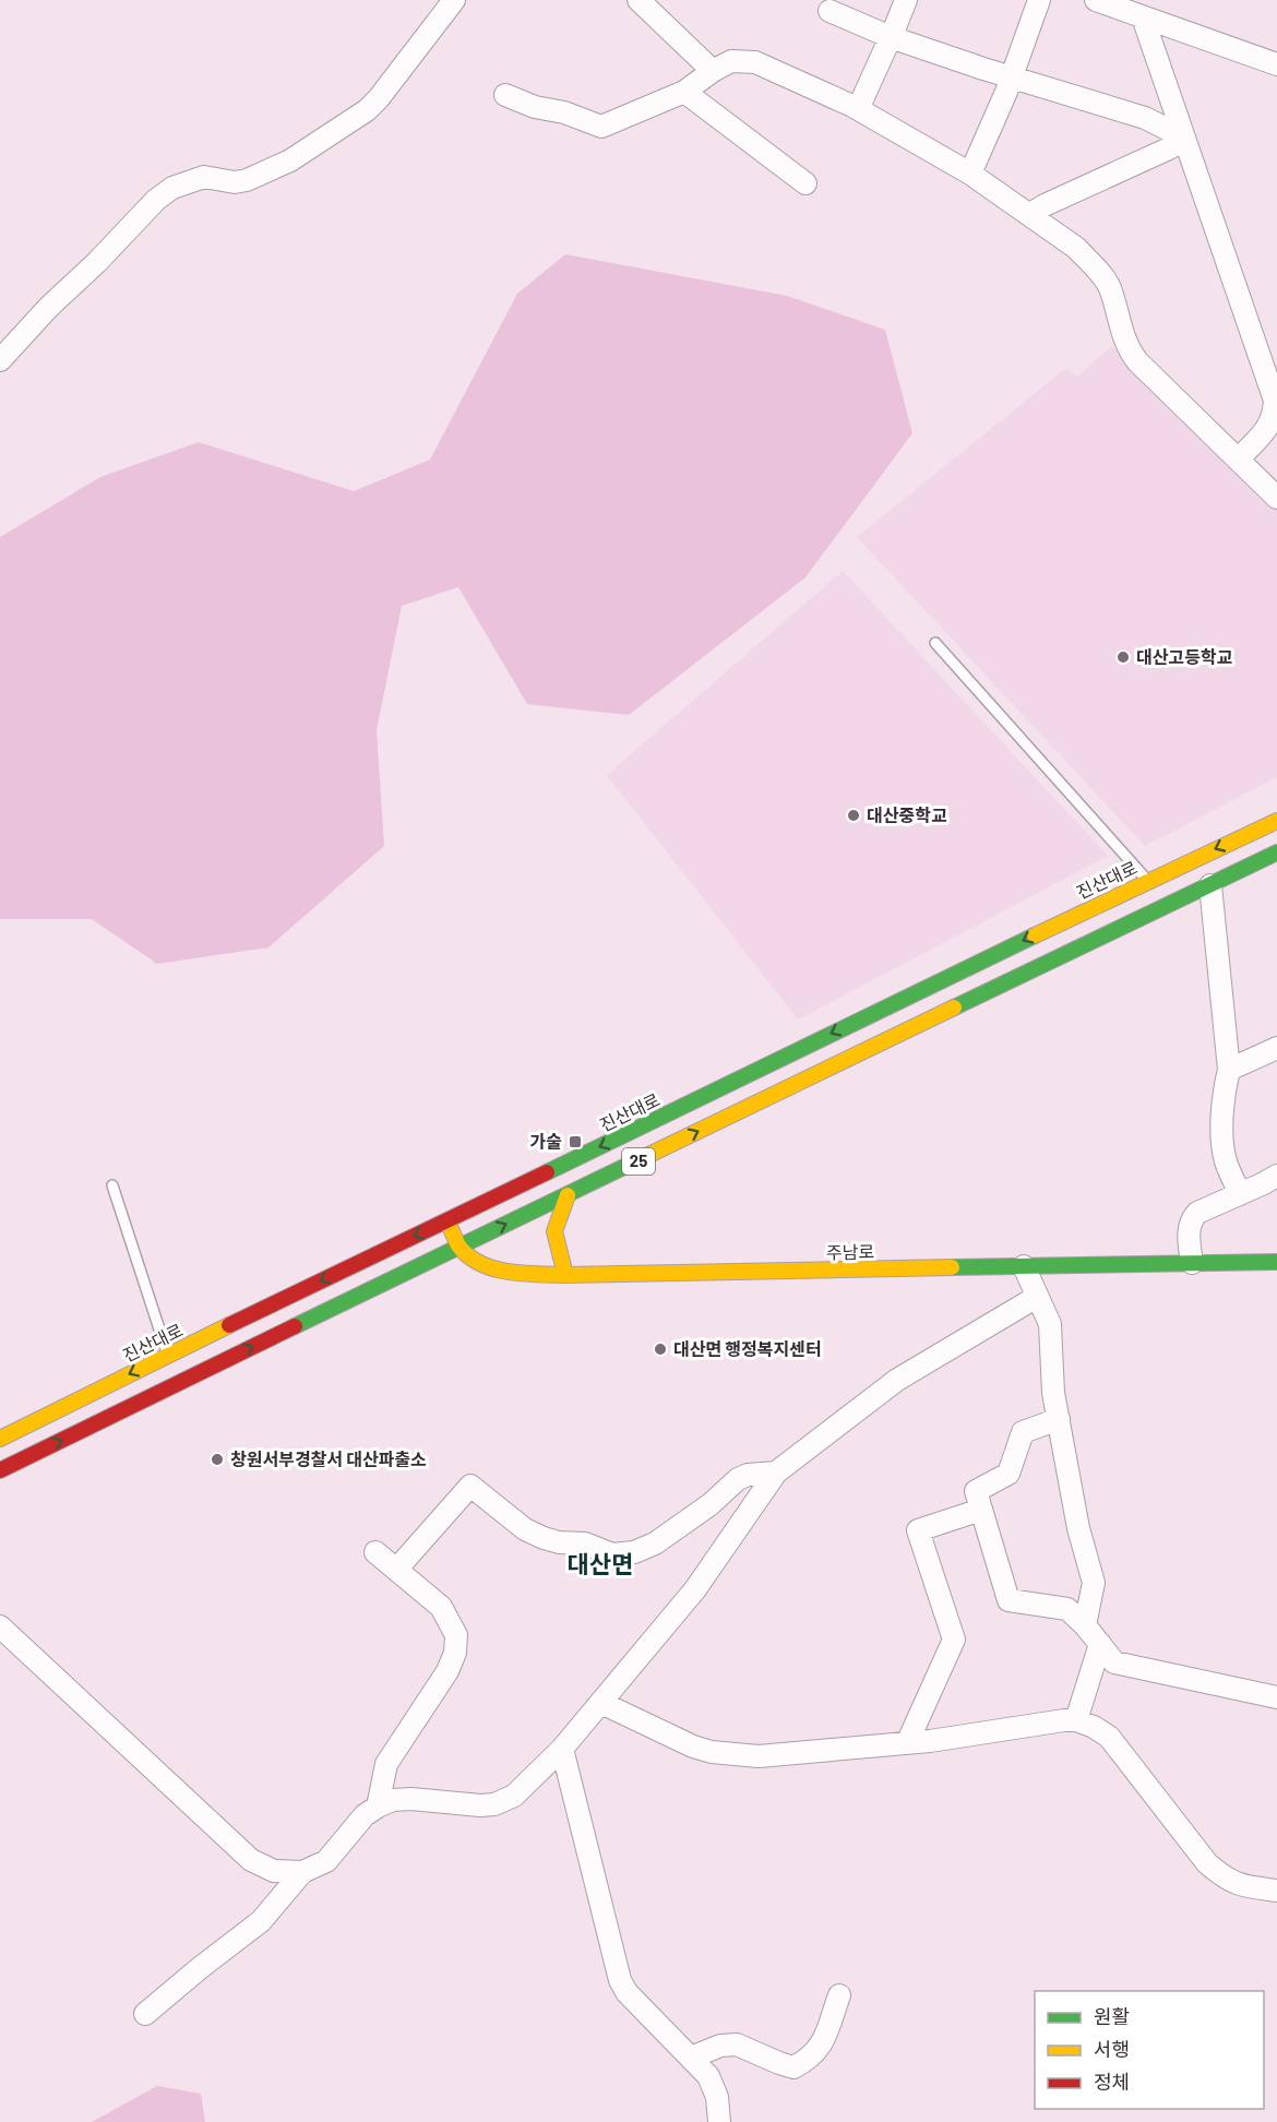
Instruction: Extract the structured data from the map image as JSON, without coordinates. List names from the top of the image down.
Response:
{
  "streets": {
    "main road": ["진산대로", "25", "주남로"]
  },
  "crossings": [
    ["진산대로", "주남로"]
  ],
  "districts": ["대산면"],
  "places": {
    "other": [
      "대산고등학교",
      "대산중학교",
      "대산면 행정복지센터",
      "창원서부경찰서 대산파출소"
    ],
    "transit": ["가술"]
  },
  "legend": ["원활", "서행", "정체"]
}
